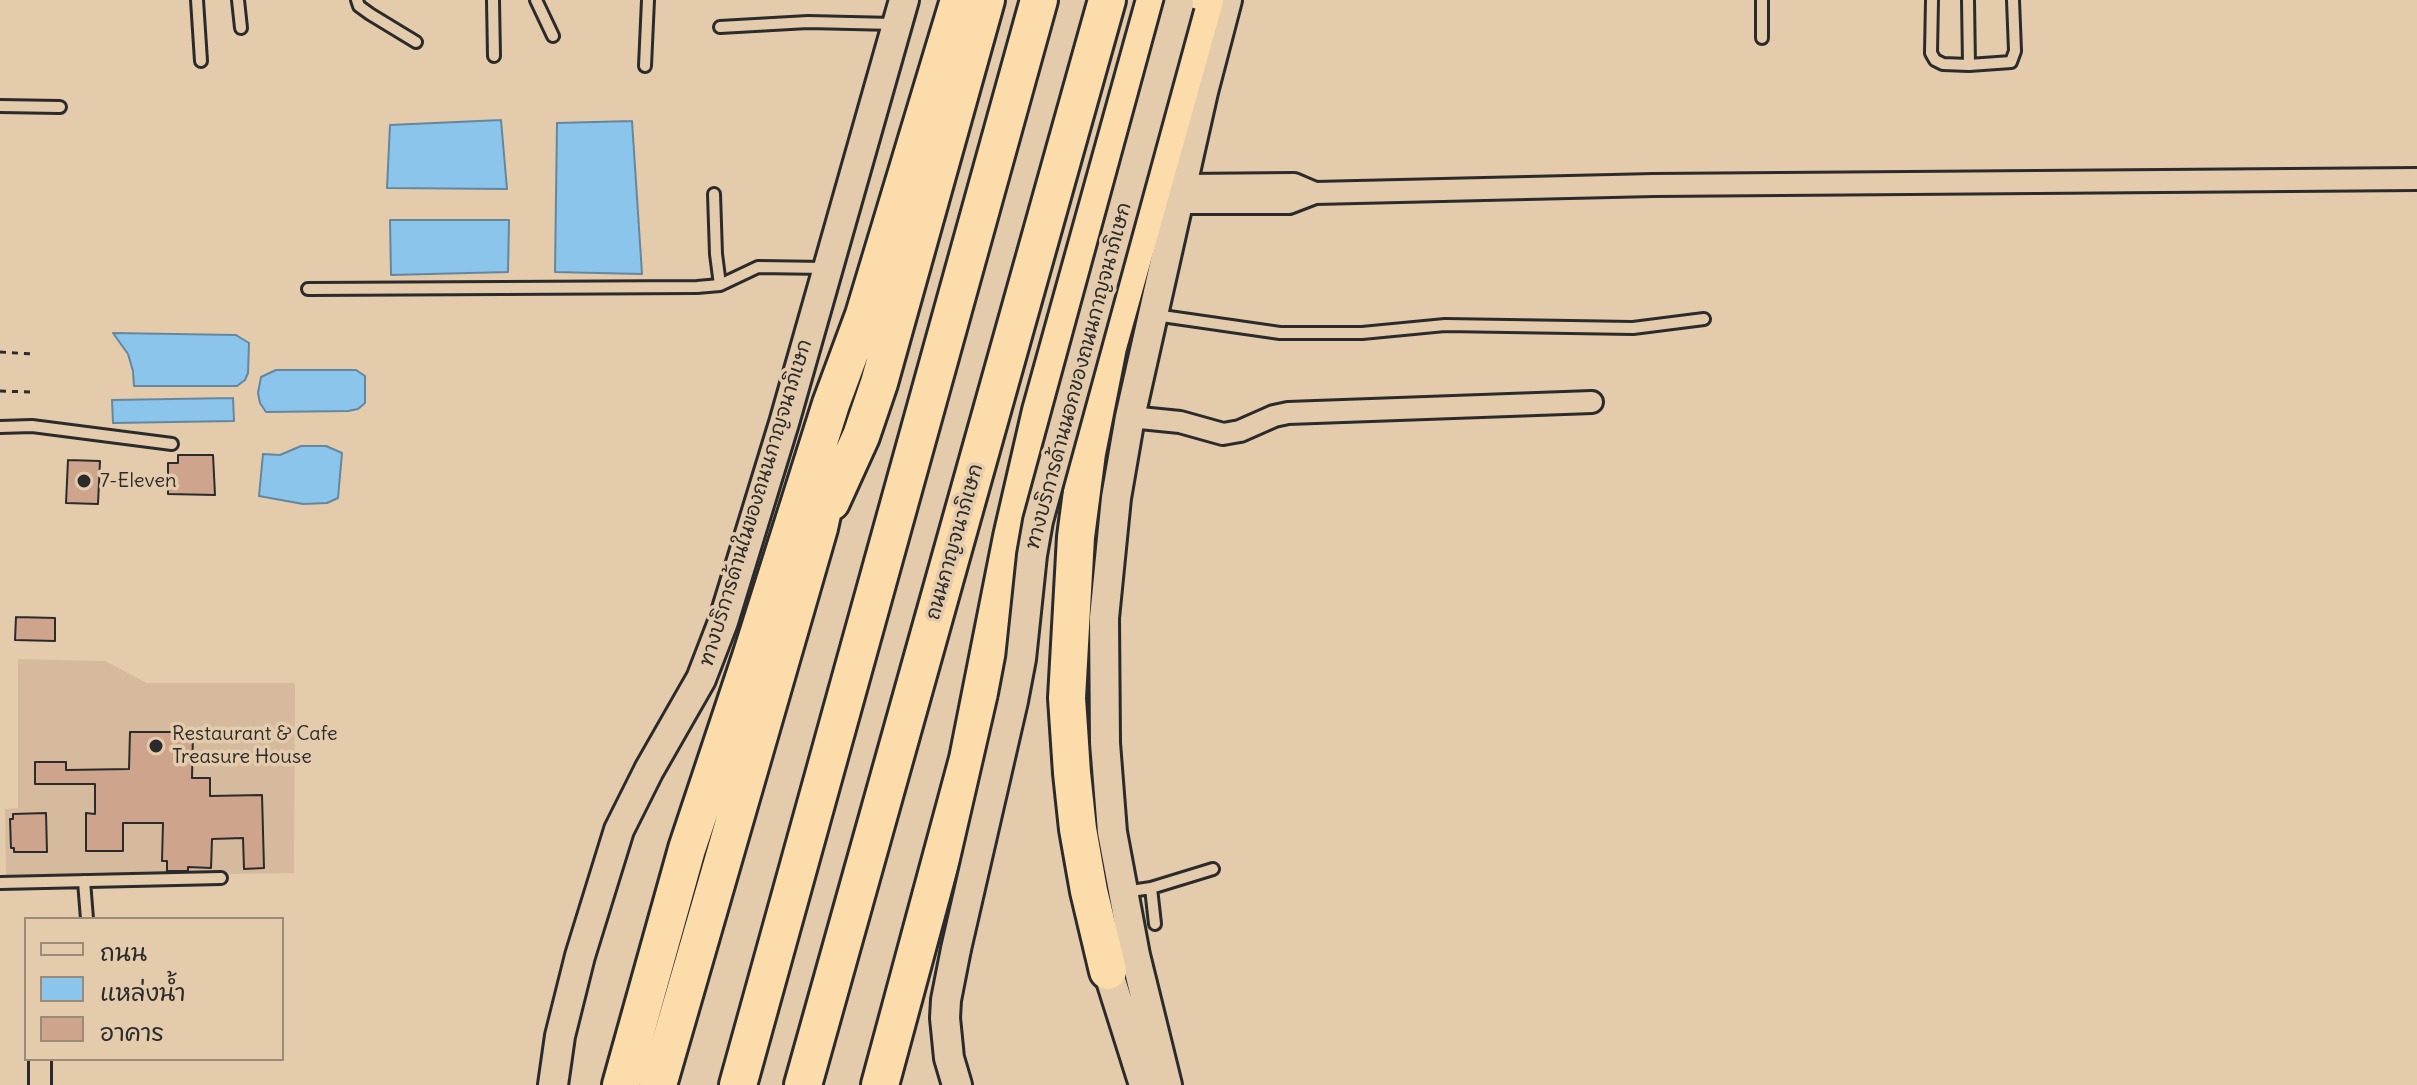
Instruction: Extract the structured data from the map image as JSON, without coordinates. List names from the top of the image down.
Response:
{
  "streets": {
    "highway": ["ถนนกาญจนาภิเษก"],
    "main road": ["ทางบริการด้านนอกของถนนกาญจนาภิเษก", "ทางบริการด้านในของถนนกาญจนาภิเษก"]
  },
  "places": ["7-Eleven", "Restaurant & Cafe Treasure House"],
  "legend": ["ถนน", "แหล่งน้ำ", "อาคาร"]
}
